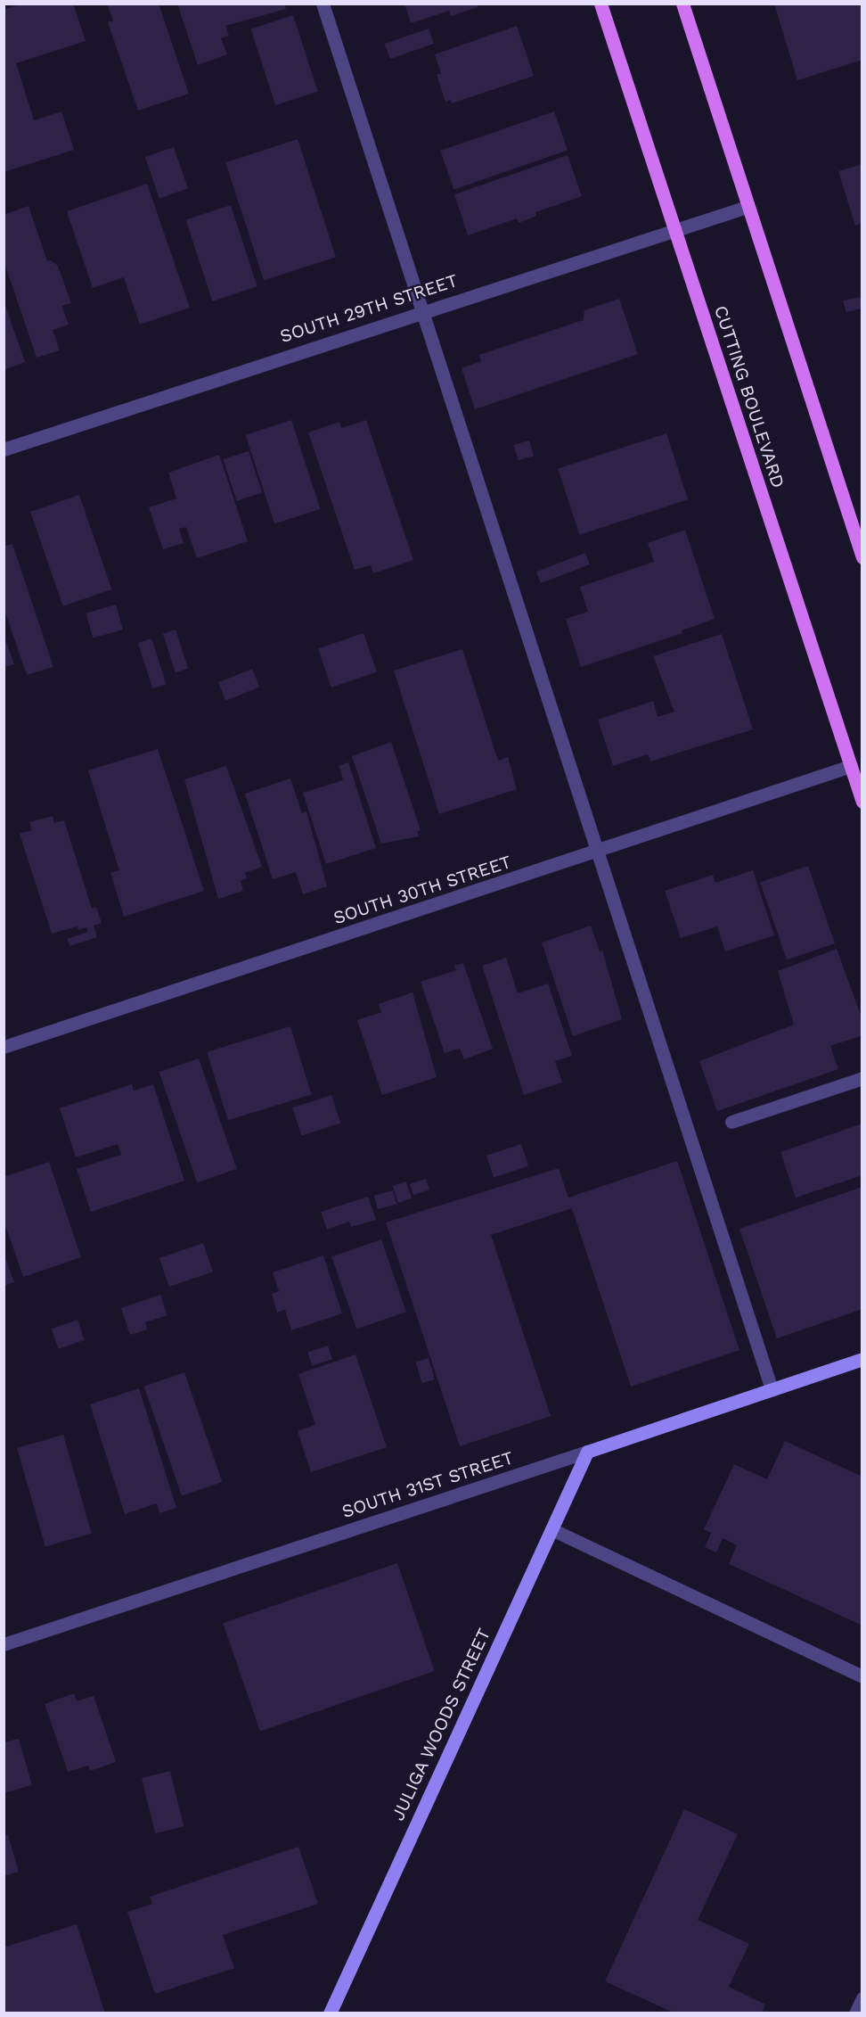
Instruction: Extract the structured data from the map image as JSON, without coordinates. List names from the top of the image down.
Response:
{
  "streets": {
    "main road": ["CUTTING BOULEVARD"],
    "street": [
      "SOUTH 29TH STREET",
      "SOUTH 30TH STREET",
      "SOUTH 31ST STREET",
      "JULIGA WOODS STREET"
    ]
  },
  "crossings": [
    ["SOUTH 29TH STREET", "CUTTING BOULEVARD"],
    ["CUTTING BOULEVARD", "SOUTH 30TH STREET"],
    ["SOUTH 31ST STREET", "JULIGA WOODS STREET"]
  ]
}
